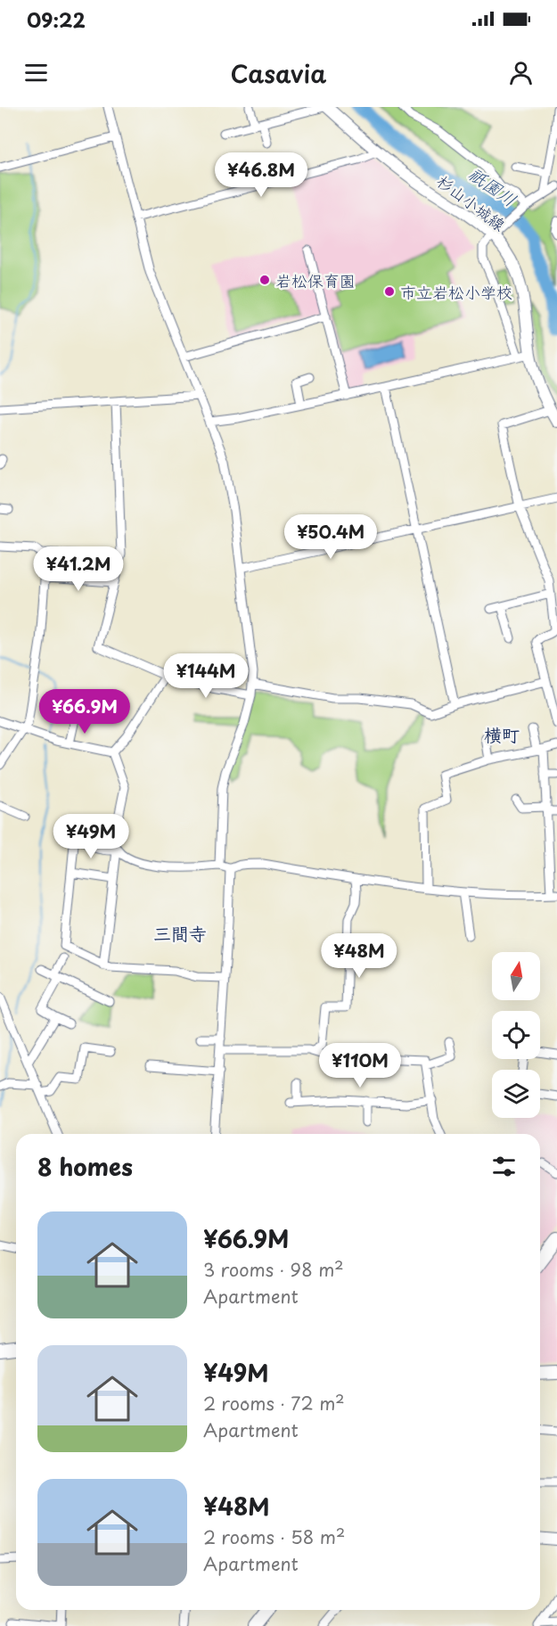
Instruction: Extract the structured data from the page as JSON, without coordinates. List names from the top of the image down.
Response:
{
  "streets": {
    "main road": ["杉山小城線"]
  },
  "districts": ["横町", "三間寺"],
  "water": ["祇園川"],
  "places": ["岩松保育園", "市立岩松小学校"],
  "north": "top",
  "page": {
    "status": "09:22",
    "header": "Casavia",
    "price": [
      "¥46.8M",
      "¥50.4M",
      "¥41.2M",
      "¥144M",
      "¥66.9M",
      "¥49M",
      "¥48M",
      "¥110M"
    ],
    "heading": "8 homes",
    "list": [
      {
        "name": "¥66.9M",
        "note": "3 rooms · 98 m² · Apartment"
      },
      {
        "name": "¥49M",
        "note": "2 rooms · 72 m² · Apartment"
      },
      {
        "name": "¥48M",
        "note": "2 rooms · 58 m² · Apartment"
      }
    ]
  }
}
